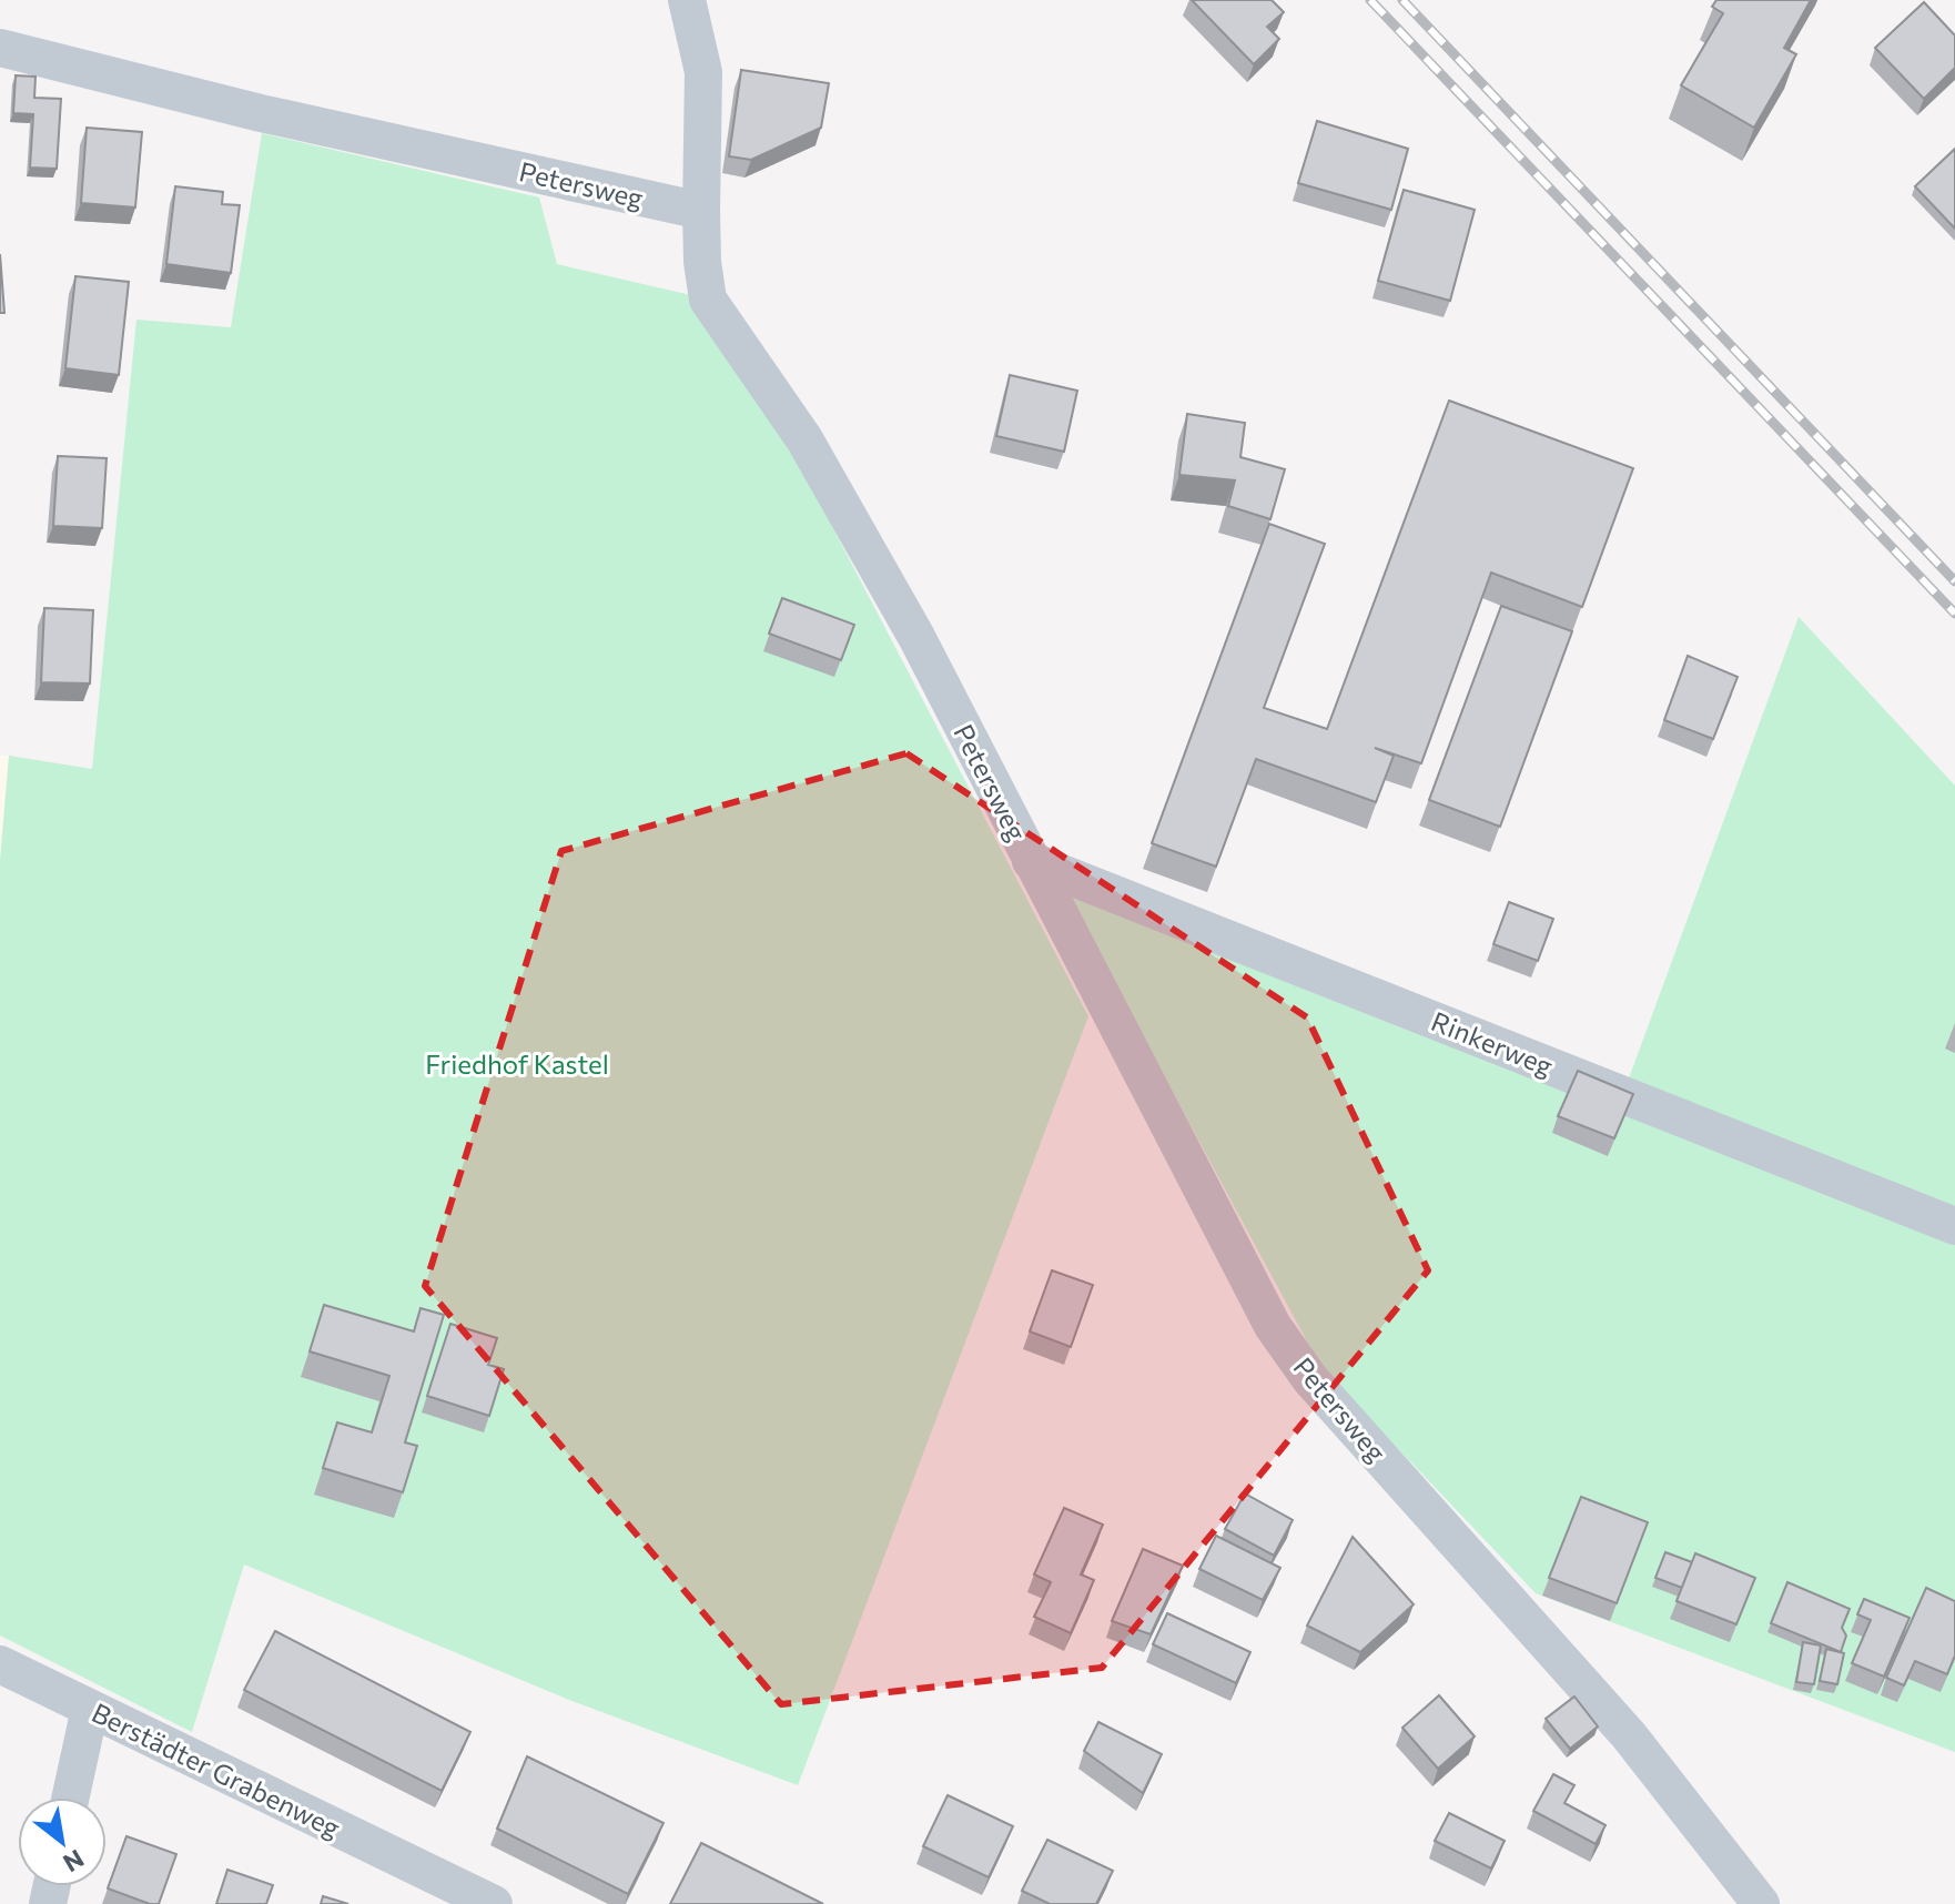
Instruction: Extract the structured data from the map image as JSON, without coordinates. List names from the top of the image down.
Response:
{
  "streets": {
    "street": ["Petersweg", "Rinkerweg", "Berstädter Grabenweg"]
  },
  "crossings": [
    ["Petersweg", "Rinkerweg"]
  ],
  "parks": ["Friedhof Kastel"],
  "north": "bottom right"
}
